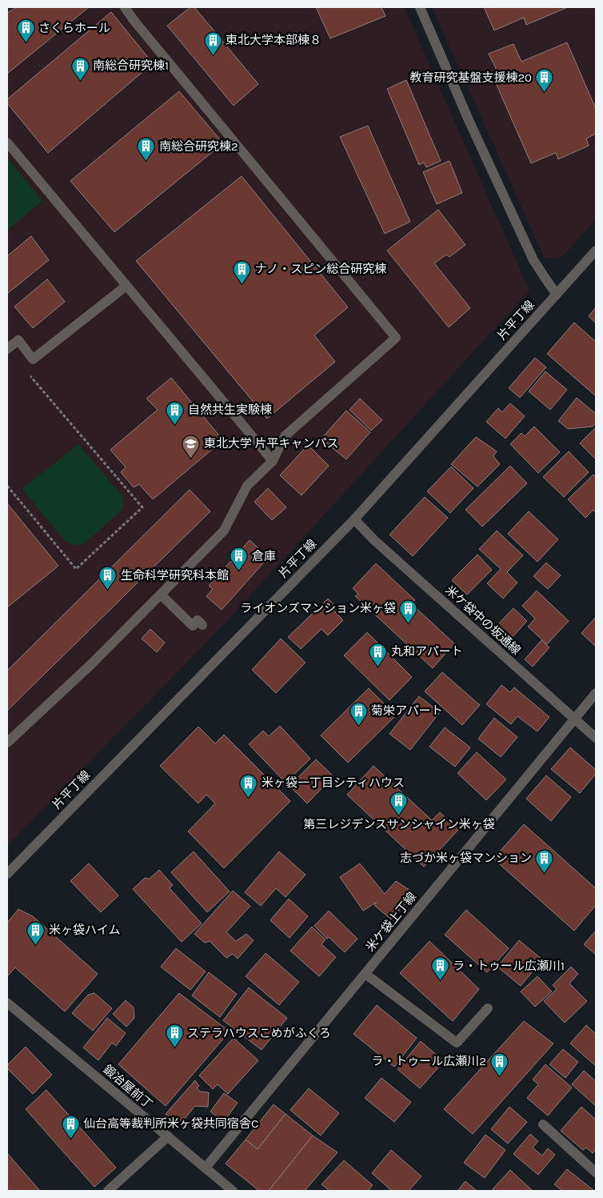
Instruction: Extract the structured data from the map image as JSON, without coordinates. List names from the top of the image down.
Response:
{
  "streets": {
    "street": [
      "片平丁線",
      "米ケ袋中の坂通線",
      "米ケ袋上丁線",
      "鍛冶屋前丁"
    ]
  },
  "crossings": [
    ["片平丁線", "米ケ袋中の坂通線"],
    ["米ケ袋中の坂通線", "米ケ袋上丁線"],
    ["米ケ袋上丁線", "鍛冶屋前丁"]
  ],
  "places": {
    "building": [
      "さくらホール",
      "東北大学本部棟８",
      "南総合研究棟1",
      "教育研究基盤支援棟20",
      "南総合研究棟2",
      "ナノ・スピン総合研究棟",
      "自然共生実験棟",
      "倉庫",
      "生命科学研究科本館",
      "ライオンズマンション米ヶ袋",
      "丸和アパート",
      "菊栄アパート",
      "米ヶ袋一丁目シティハウス",
      "第三レジデンスサンシャイン米ヶ袋",
      "志づか米ヶ袋マンション",
      "米ヶ袋ハイム",
      "ラ・トゥール広瀬川1",
      "ステラハウスこめがふくろ",
      "ラ・トゥール広瀬川2",
      "仙台高等裁判所米ヶ袋共同宿舎C"
    ],
    "school or university": ["東北大学 片平キャンパス"]
  }
}
